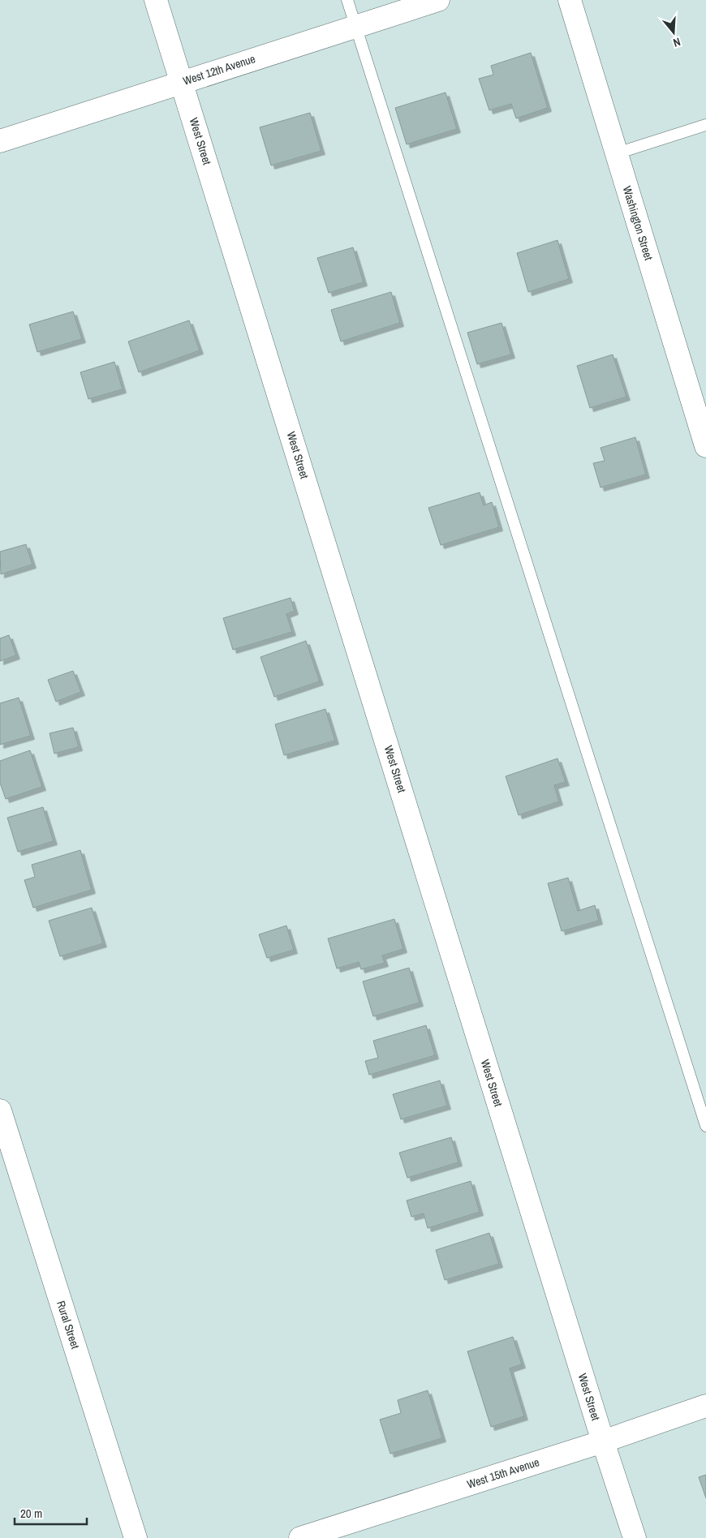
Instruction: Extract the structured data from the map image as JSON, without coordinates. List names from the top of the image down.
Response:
{
  "streets": {
    "street": [
      "West 12th Avenue",
      "West Street",
      "Washington Street",
      "Rural Street",
      "West 15th Avenue"
    ]
  },
  "crossings": [
    ["West 12th Avenue", "West Street"],
    ["West Street", "West 15th Avenue"]
  ],
  "scale_bar": "20 m",
  "north": "bottom"
}
